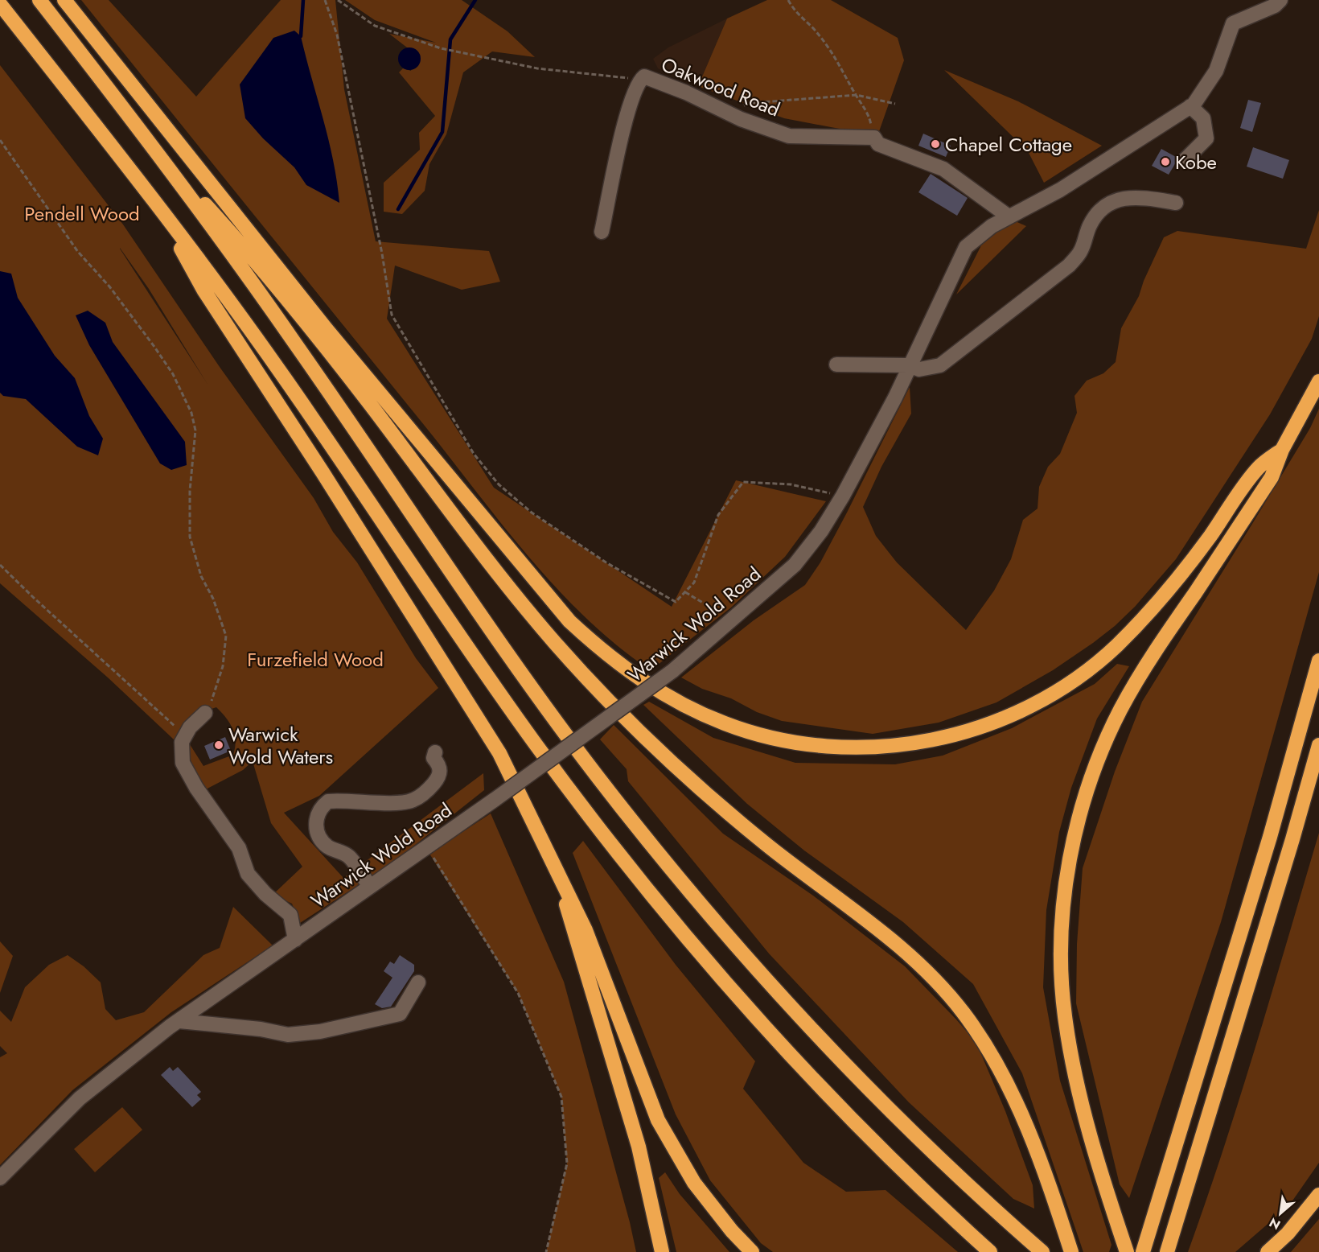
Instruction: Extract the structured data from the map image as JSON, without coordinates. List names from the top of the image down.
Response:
{
  "streets": {
    "street": ["Oakwood Road", "Warwick Wold Road"]
  },
  "parks": ["Pendell Wood", "Furzefield Wood"],
  "places": ["Chapel Cottage", "Kobe", "Warwick Wold Waters"],
  "north": "bottom left"
}
